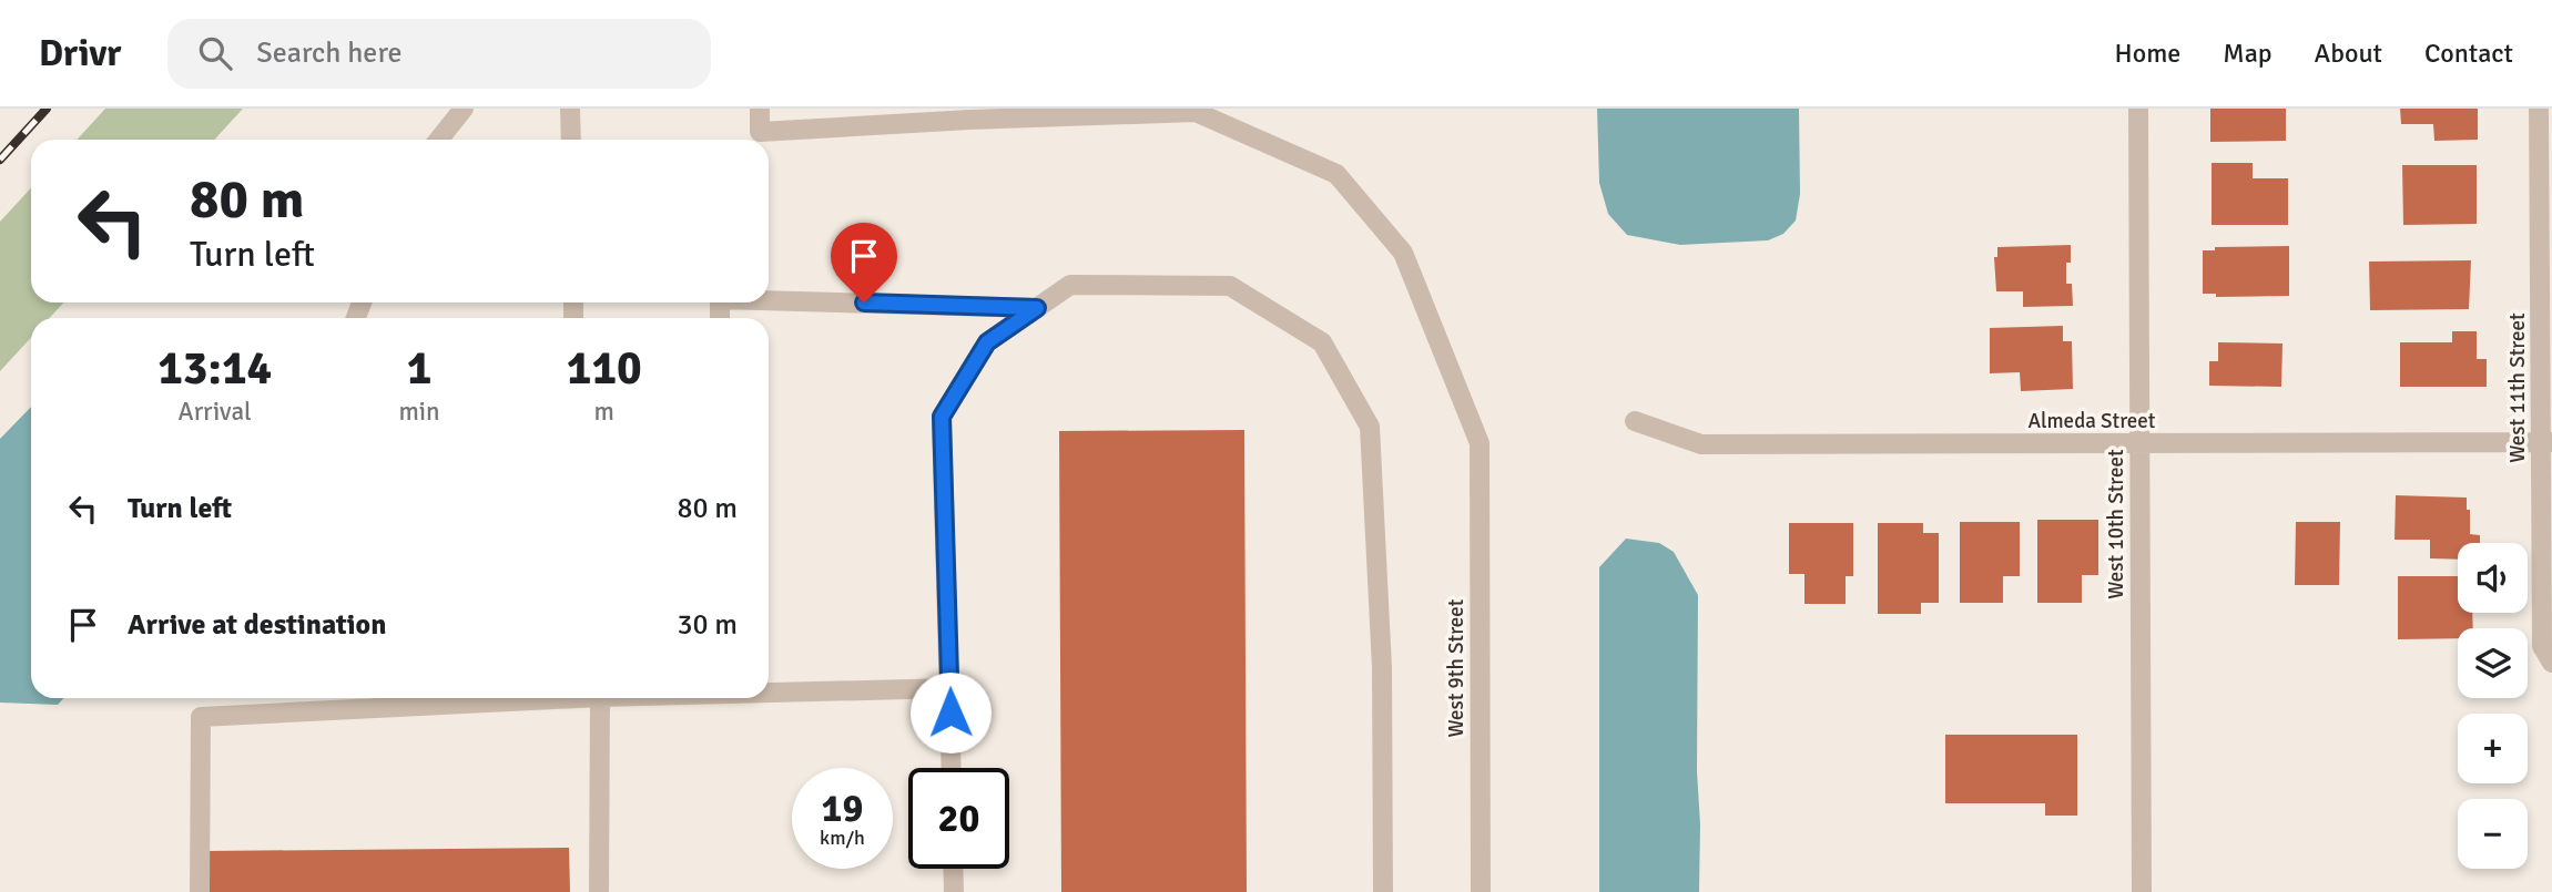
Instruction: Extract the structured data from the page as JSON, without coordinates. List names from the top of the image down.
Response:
{
  "streets": {
    "street": [
      "West 11th Street",
      "Almeda Street",
      "West 10th Street",
      "West 9th Street"
    ]
  },
  "crossings": [
    ["West 11th Street", "Almeda Street"],
    ["Almeda Street", "West 10th Street"]
  ],
  "page": {
    "header": "Drivr",
    "search": "Search here",
    "nav": [
      "Home",
      "Map",
      "About",
      "Contact"
    ],
    "turn": ["80 m", "Turn left"],
    "eta": [
      "13:14",
      "Arrival",
      "1",
      "min",
      "110",
      "m"
    ],
    "list": [
      {
        "name": "Turn left",
        "value": "80 m"
      },
      {
        "name": "Arrive at destination",
        "value": "30 m"
      }
    ],
    "map_buttons": ["+", "−"],
    "speed": "19 km/h",
    "limit": "20"
  }
}
